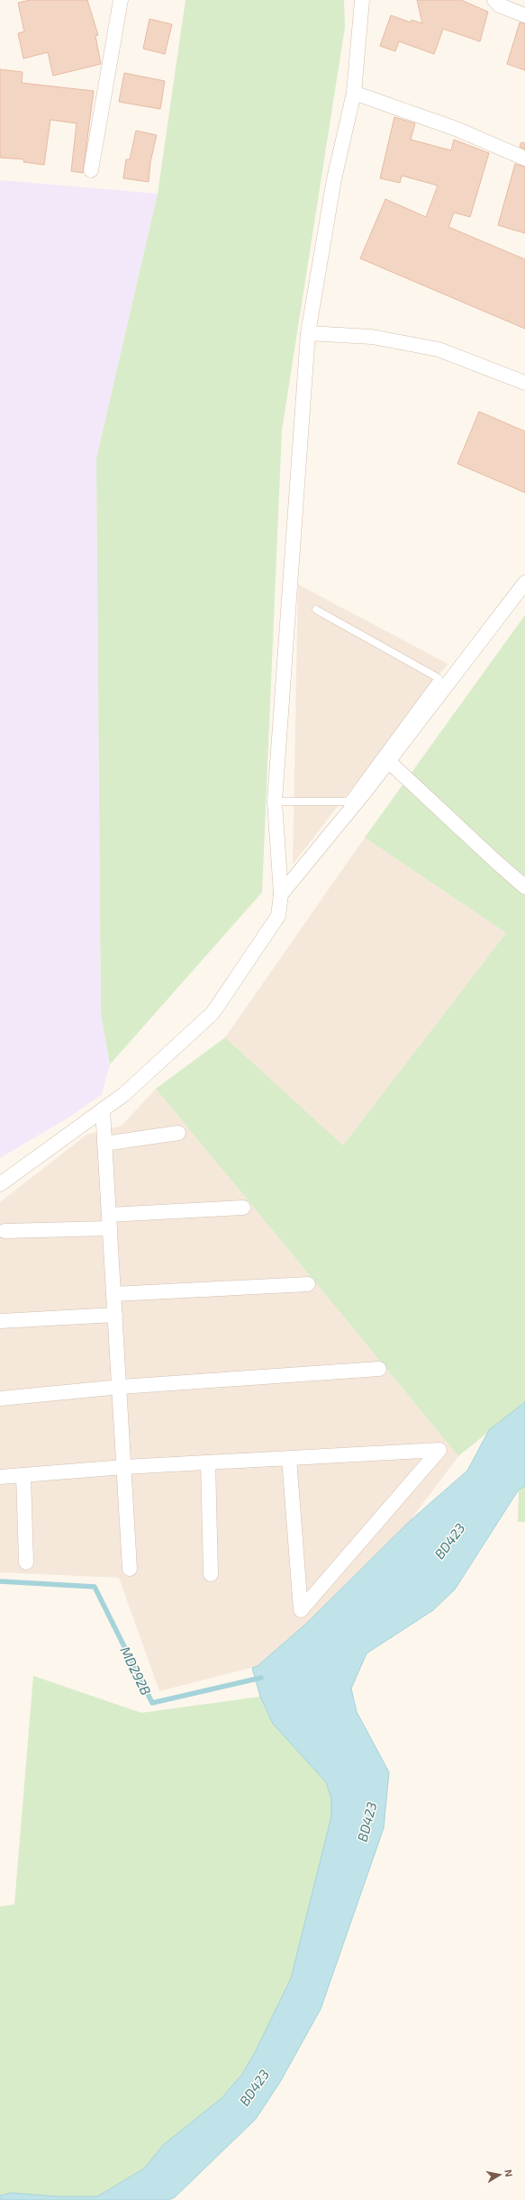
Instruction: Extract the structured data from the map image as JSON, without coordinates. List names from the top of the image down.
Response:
{
  "water": ["BD423", "MD292B"],
  "north": "right"
}
